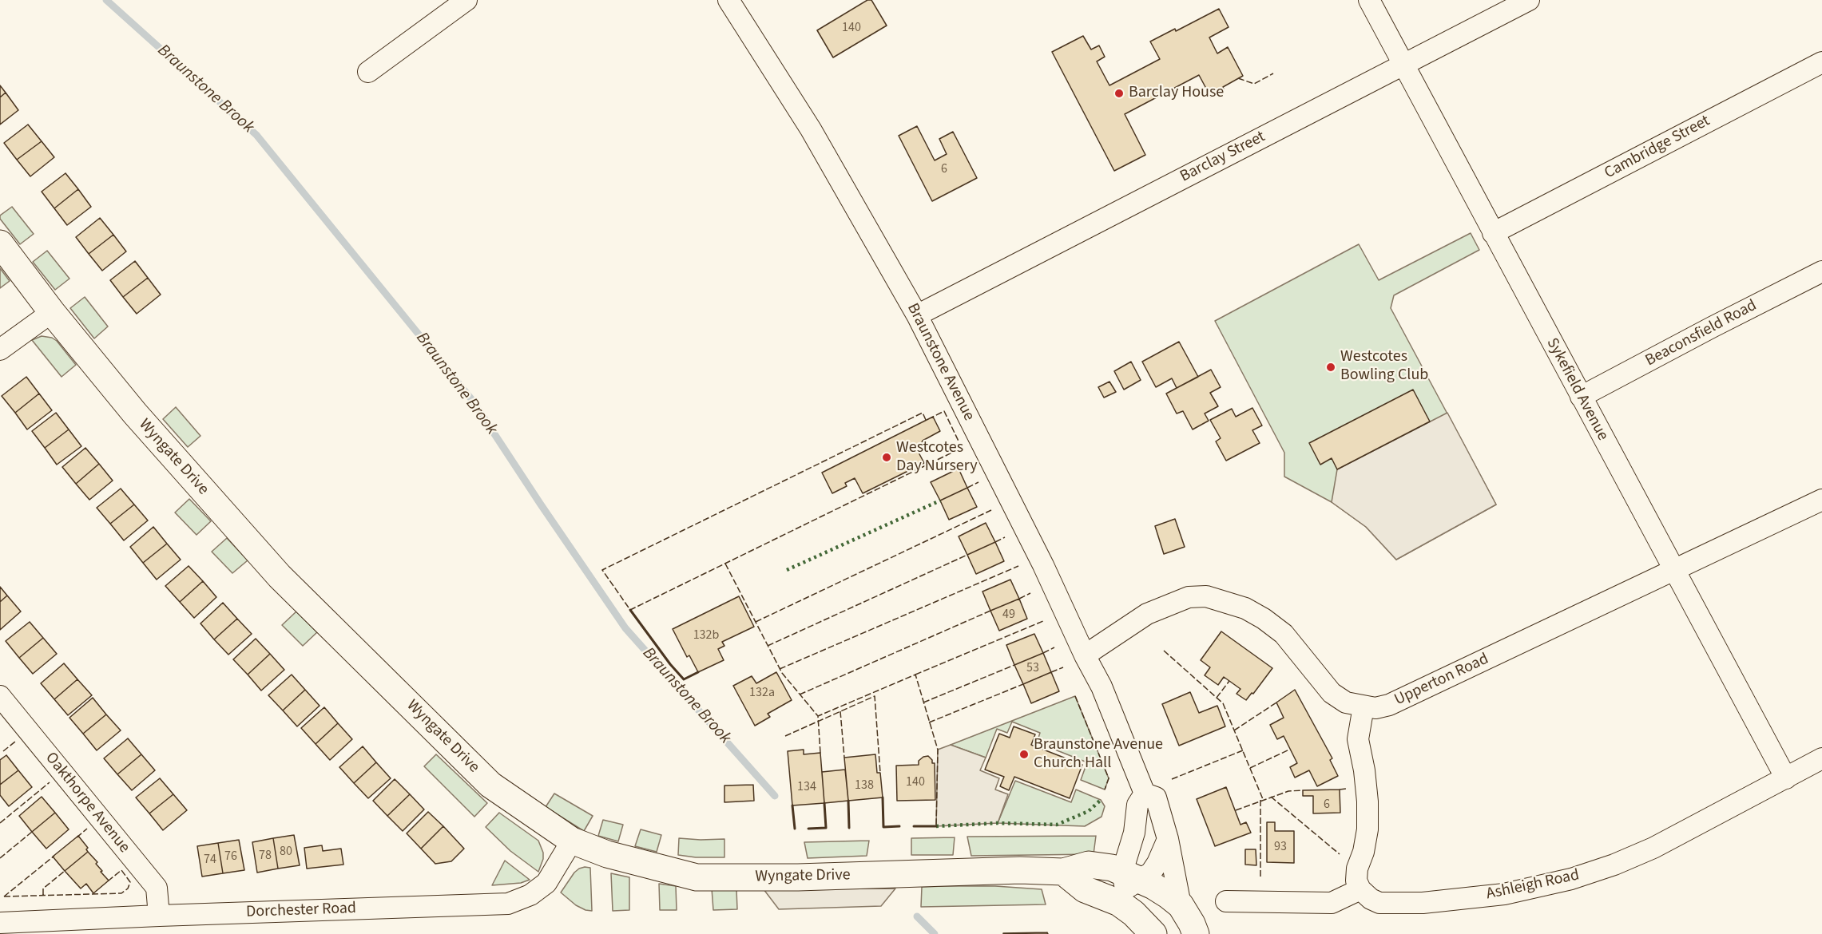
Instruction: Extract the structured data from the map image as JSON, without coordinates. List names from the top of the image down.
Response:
{
  "streets": {
    "street": [
      "Cambridge Street",
      "Barclay Street",
      "Beaconsfield Road",
      "Braunstone Avenue",
      "Sykefield Avenue",
      "Wyngate Drive",
      "Upperton Road",
      "Oakthorpe Avenue",
      "Ashleigh Road",
      "Dorchester Road"
    ]
  },
  "crossings": [
    ["Cambridge Street", "Sykefield Avenue"],
    ["Barclay Street", "Braunstone Avenue"],
    ["Barclay Street", "Sykefield Avenue"],
    ["Beaconsfield Road", "Sykefield Avenue"],
    ["Braunstone Avenue", "Wyngate Drive"],
    ["Braunstone Avenue", "Upperton Road"],
    ["Sykefield Avenue", "Upperton Road"],
    ["Sykefield Avenue", "Ashleigh Road"],
    ["Wyngate Drive", "Dorchester Road"],
    ["Oakthorpe Avenue", "Dorchester Road"]
  ],
  "water": ["Braunstone Brook"],
  "places": [
    "Barclay House",
    "Westcotes Bowling Club",
    "Westcotes Day Nursery",
    "Braunstone Avenue Church Hall"
  ],
  "house_numbers": [
    "140",
    "6",
    "49",
    "132b",
    "53",
    "132a",
    "140",
    "138",
    "134",
    "6",
    "93",
    "80",
    "78",
    "76",
    "74"
  ]
}
